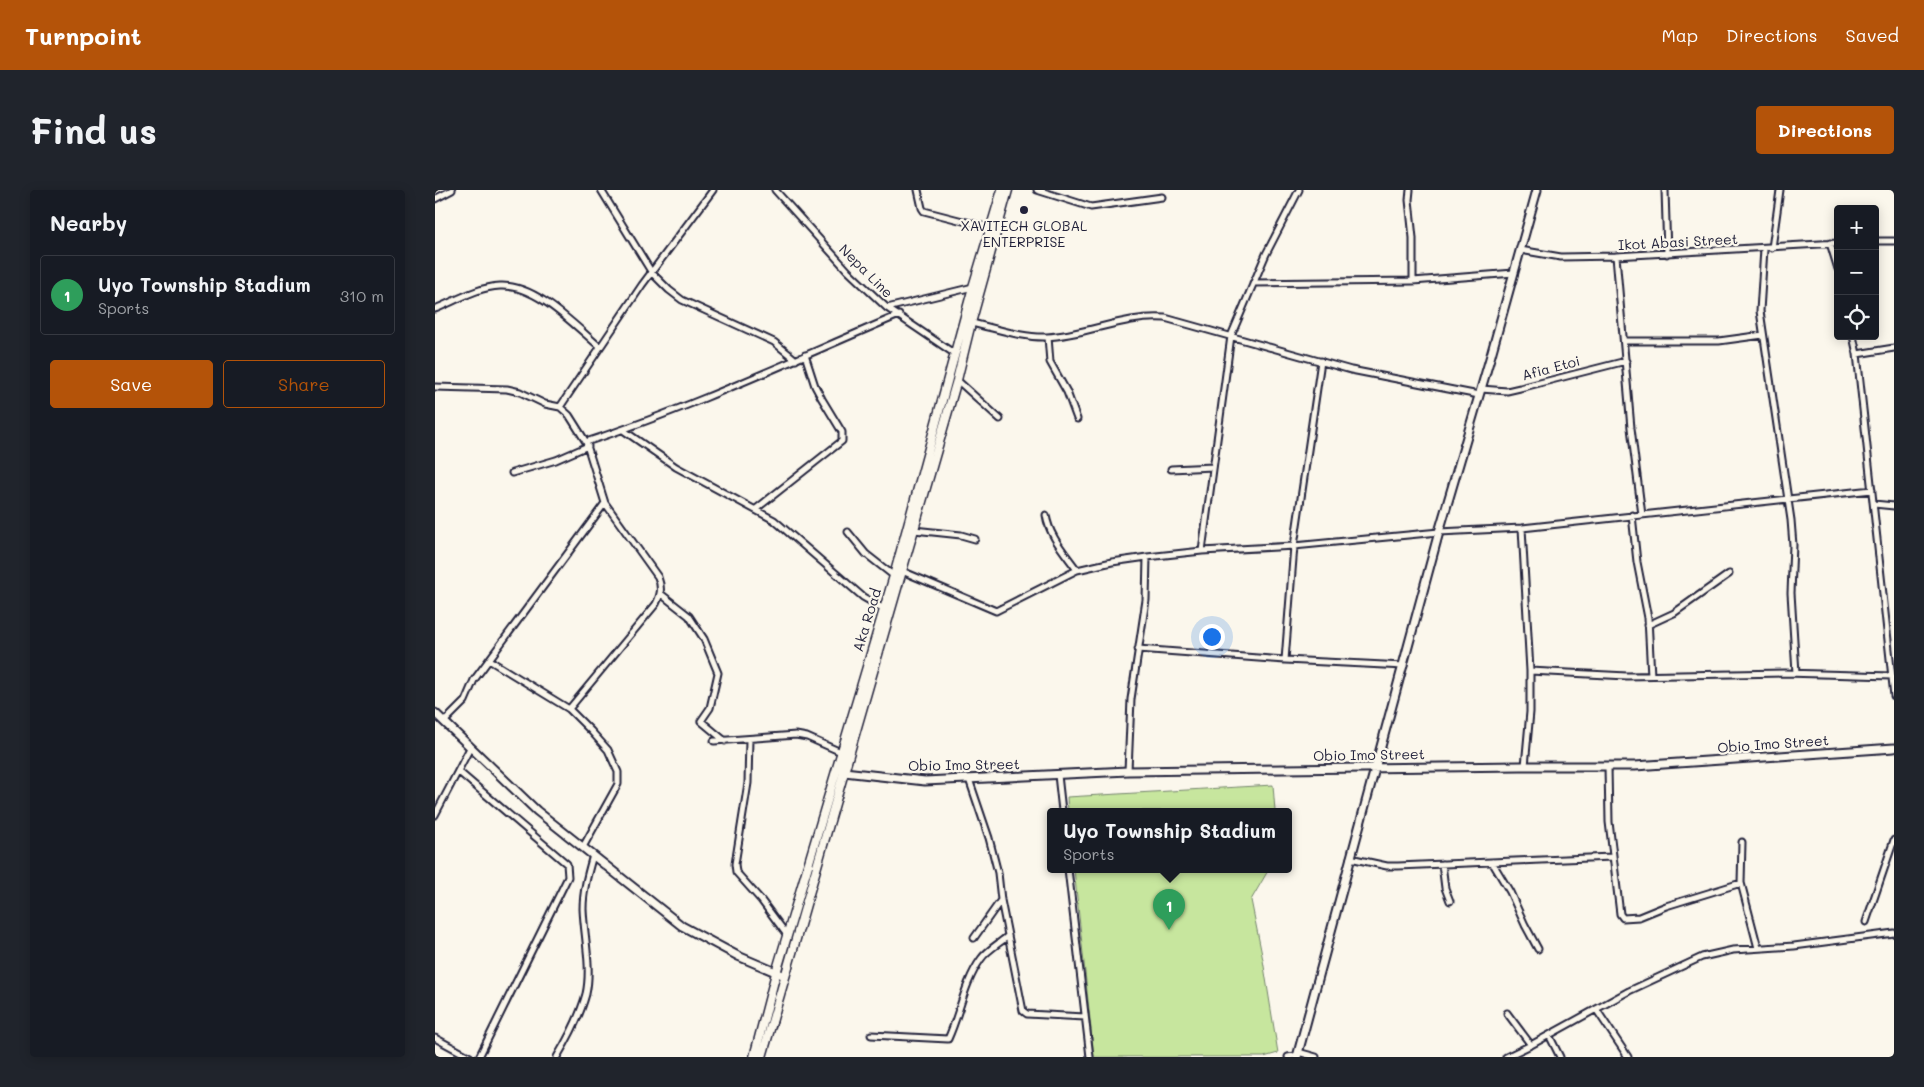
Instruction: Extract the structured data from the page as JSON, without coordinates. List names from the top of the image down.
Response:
{
  "streets": {
    "main road": ["Aka Road"],
    "street": [
      "Ikot Abasi Street",
      "Nepa Line",
      "Afia Etoi",
      "Obio Imo Street"
    ]
  },
  "crossings": [
    ["Nepa Line", "Aka Road"],
    ["Afia Etoi", "Aka Road"],
    ["Aka Road", "Obio Imo Street"]
  ],
  "places": ["XAVITECH GLOBAL ENTERPRISE"],
  "page": {
    "header": "Turnpoint",
    "nav": ["Map", "Directions", "Saved"],
    "buttons": [
      "Directions",
      ["Save", "Share"]
    ],
    "title": "Find us",
    "heading": "Nearby",
    "map_buttons": ["+", "−"],
    "list": [
      {
        "mark": "1",
        "name": "Uyo Township Stadium",
        "note": "Sports",
        "value": "310 m"
      }
    ],
    "popup": ["Uyo Township Stadium", "Sports"],
    "pins": "1"
  }
}
